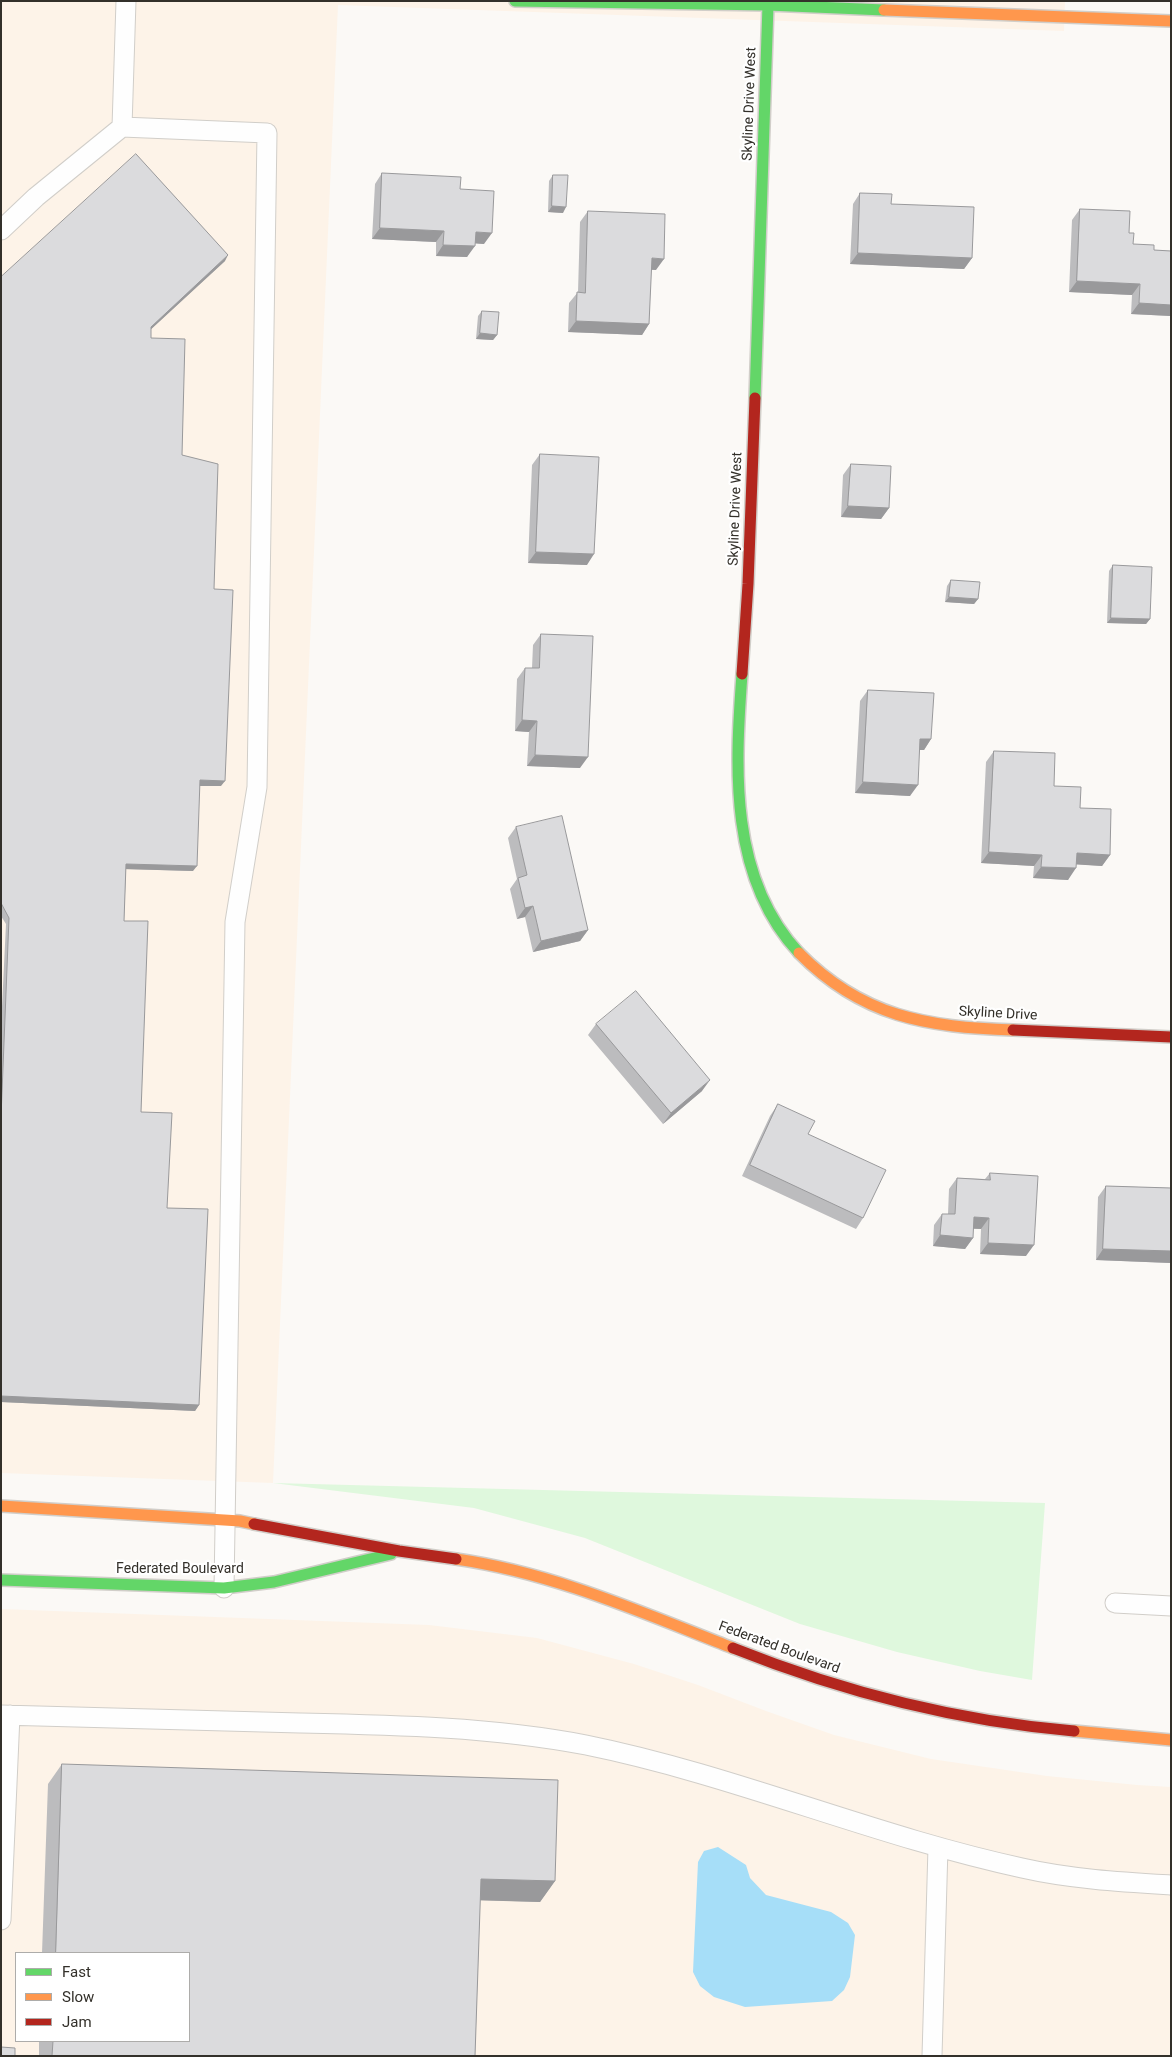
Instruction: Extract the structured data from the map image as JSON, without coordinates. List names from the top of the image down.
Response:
{
  "streets": {
    "main road": ["Skyline Drive West", "Skyline Drive", "Federated Boulevard"]
  },
  "crossings": [
    ["Skyline Drive West", "Skyline Drive"]
  ],
  "legend": ["Fast", "Slow", "Jam"]
}
